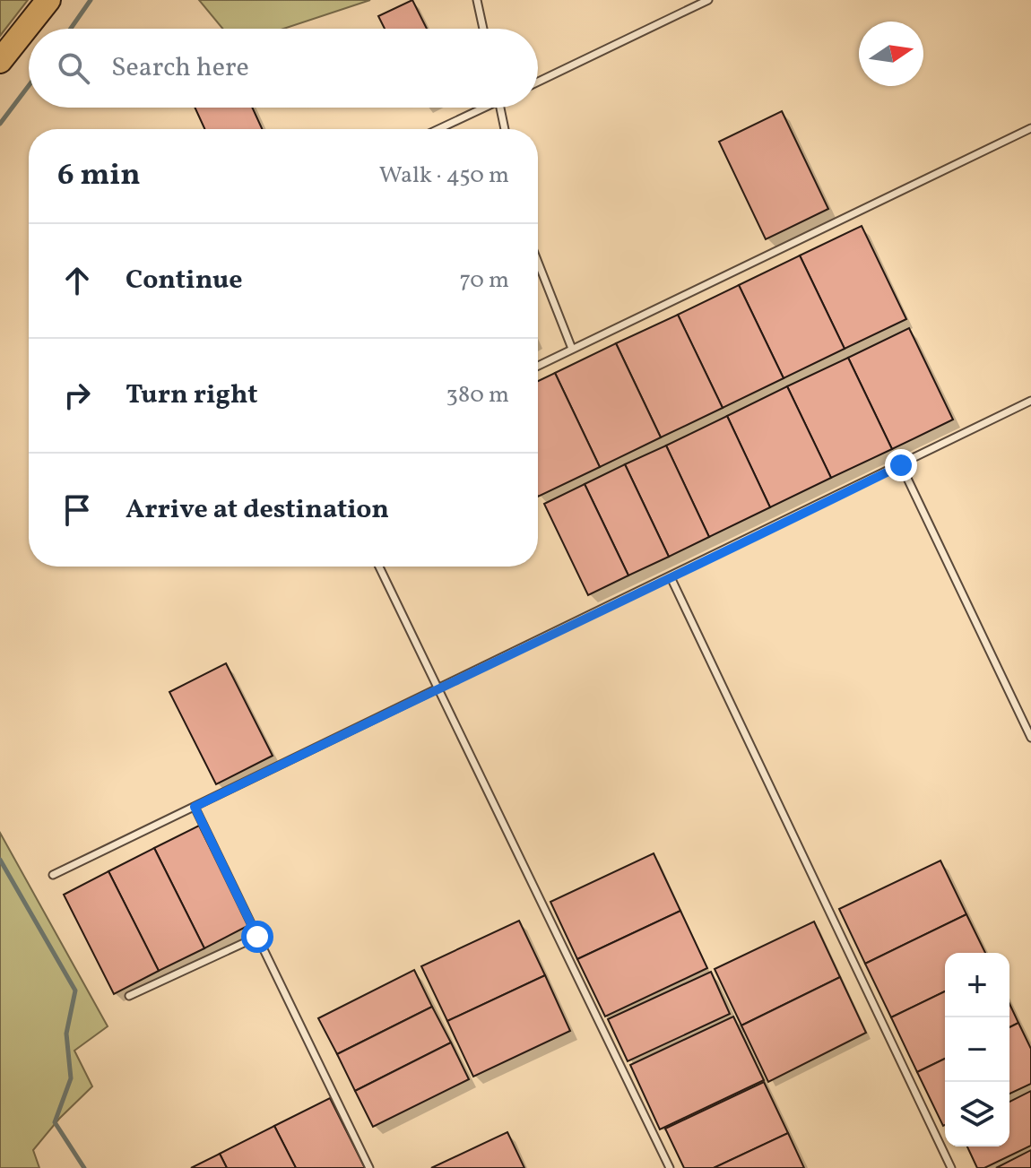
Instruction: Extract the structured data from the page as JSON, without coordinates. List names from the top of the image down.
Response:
{
  "north": "right",
  "page": {
    "search": "Search here",
    "heading": ["6 min", "Walk · 450 m"],
    "list": [
      ["Continue", "70 m"],
      ["Turn right", "380 m"],
      "Arrive at destination"
    ],
    "map_buttons": ["+", "−"]
  }
}
